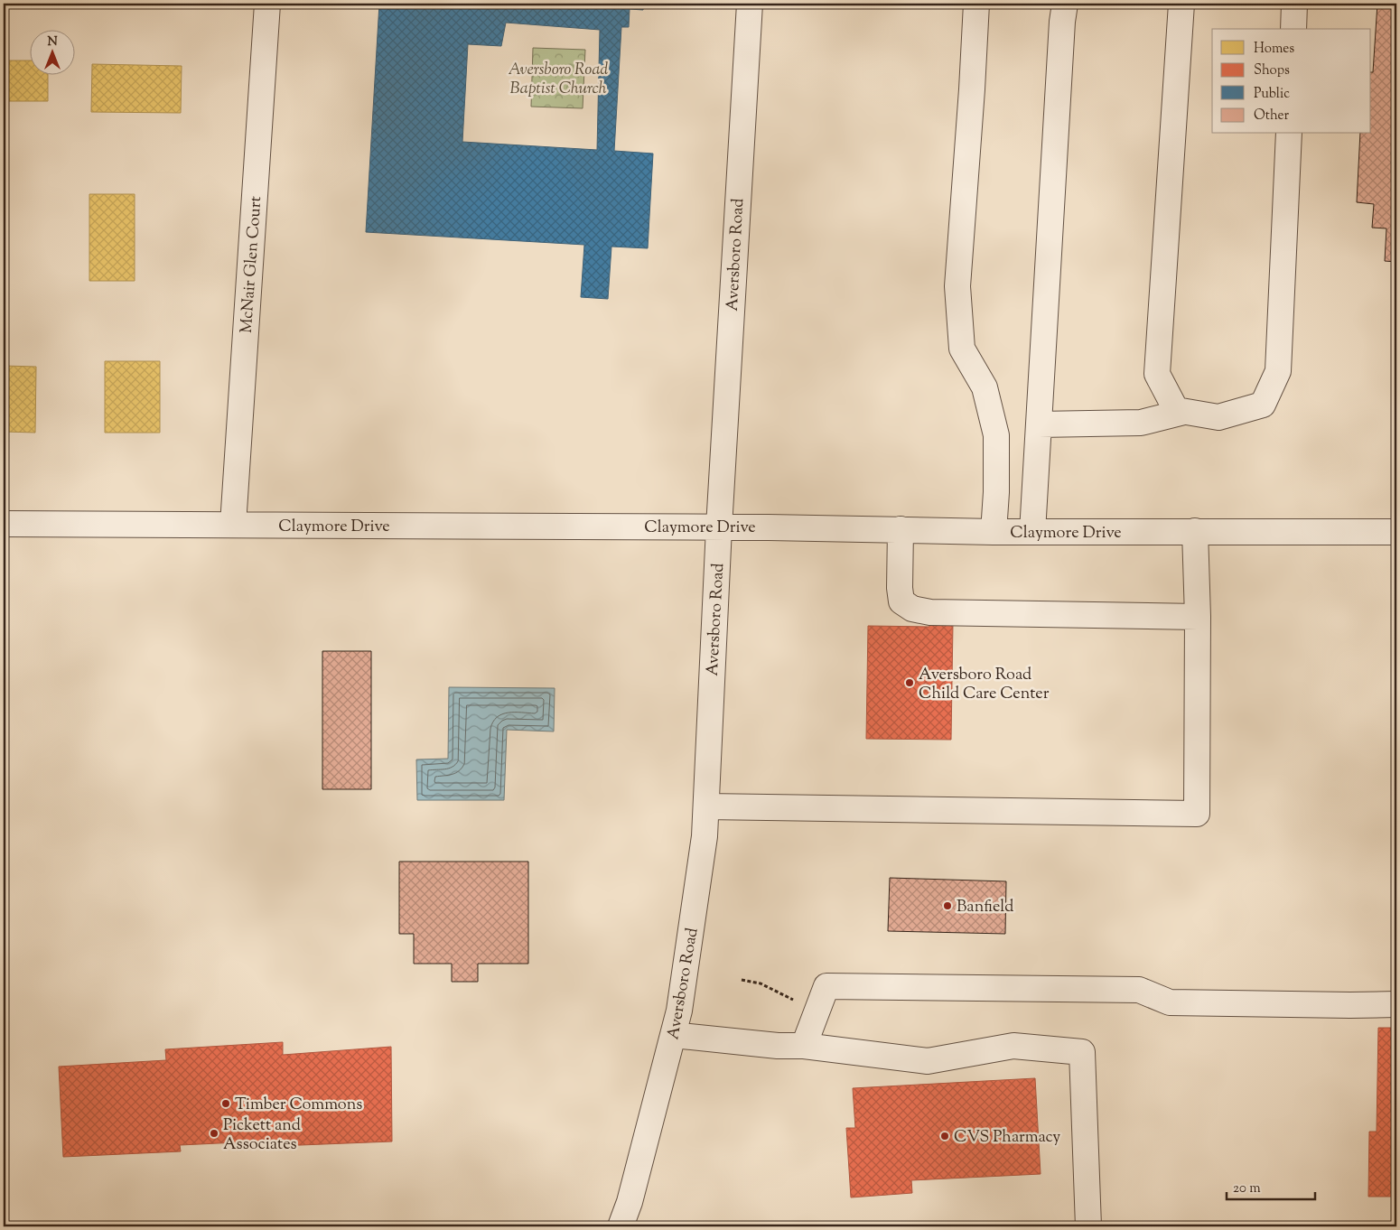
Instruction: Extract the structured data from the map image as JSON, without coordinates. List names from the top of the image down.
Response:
{
  "streets": {
    "street": ["Aversboro Road", "McNair Glen Court", "Claymore Drive"]
  },
  "crossings": [
    ["Aversboro Road", "Claymore Drive"],
    ["McNair Glen Court", "Claymore Drive"]
  ],
  "parks": ["Aversboro Road Baptist Church"],
  "places": [
    "Aversboro Road Child Care Center",
    "Banfield",
    "Timber Commons",
    "Pickett and Associates",
    "CVS Pharmacy"
  ],
  "legend": [
    "Homes",
    "Shops",
    "Public",
    "Other"
  ],
  "scale_bar": "20 m",
  "north": "top"
}
